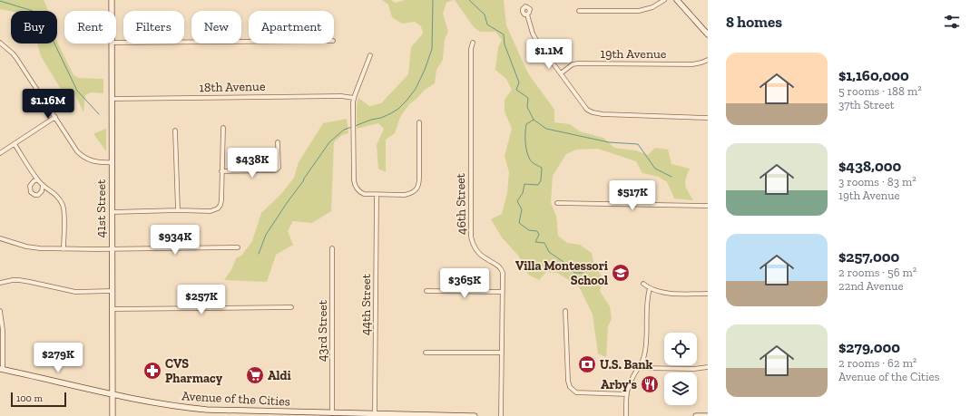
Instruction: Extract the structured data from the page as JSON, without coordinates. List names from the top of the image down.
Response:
{
  "streets": {
    "main road": ["41st Street", "Avenue of the Cities"],
    "street": [
      "19th Avenue",
      "18th Avenue",
      "46th Street",
      "44th Street",
      "43rd Street"
    ]
  },
  "crossings": [
    ["18th Avenue", "41st Street"],
    ["41st Street", "Avenue of the Cities"],
    ["44th Street", "Avenue of the Cities"],
    ["43rd Street", "Avenue of the Cities"]
  ],
  "places": {
    "school or university": ["Villa Montessori School"],
    "bank": ["U.S. Bank"],
    "pharmacy": ["CVS Pharmacy"],
    "supermarket": ["Aldi"],
    "restaurant": ["Arby's"]
  },
  "scale_bar": "100 m",
  "page": {
    "heading": "8 homes",
    "chip": [
      "Buy",
      "Rent",
      "Filters",
      "New",
      "Apartment"
    ],
    "price": [
      "$1.1M",
      "$1.16M",
      "$438K",
      "$517K",
      "$934K",
      "$365K",
      "$257K",
      "$279K"
    ],
    "list": [
      {
        "name": "$1,160,000",
        "note": "5 rooms · 188 m² · 37th Street"
      },
      {
        "name": "$438,000",
        "note": "3 rooms · 83 m² · 19th Avenue"
      },
      {
        "name": "$257,000",
        "note": "2 rooms · 56 m² · 22nd Avenue"
      },
      {
        "name": "$279,000",
        "note": "2 rooms · 62 m² · Avenue of the Cities"
      }
    ],
    "scale": "100 m"
  }
}
